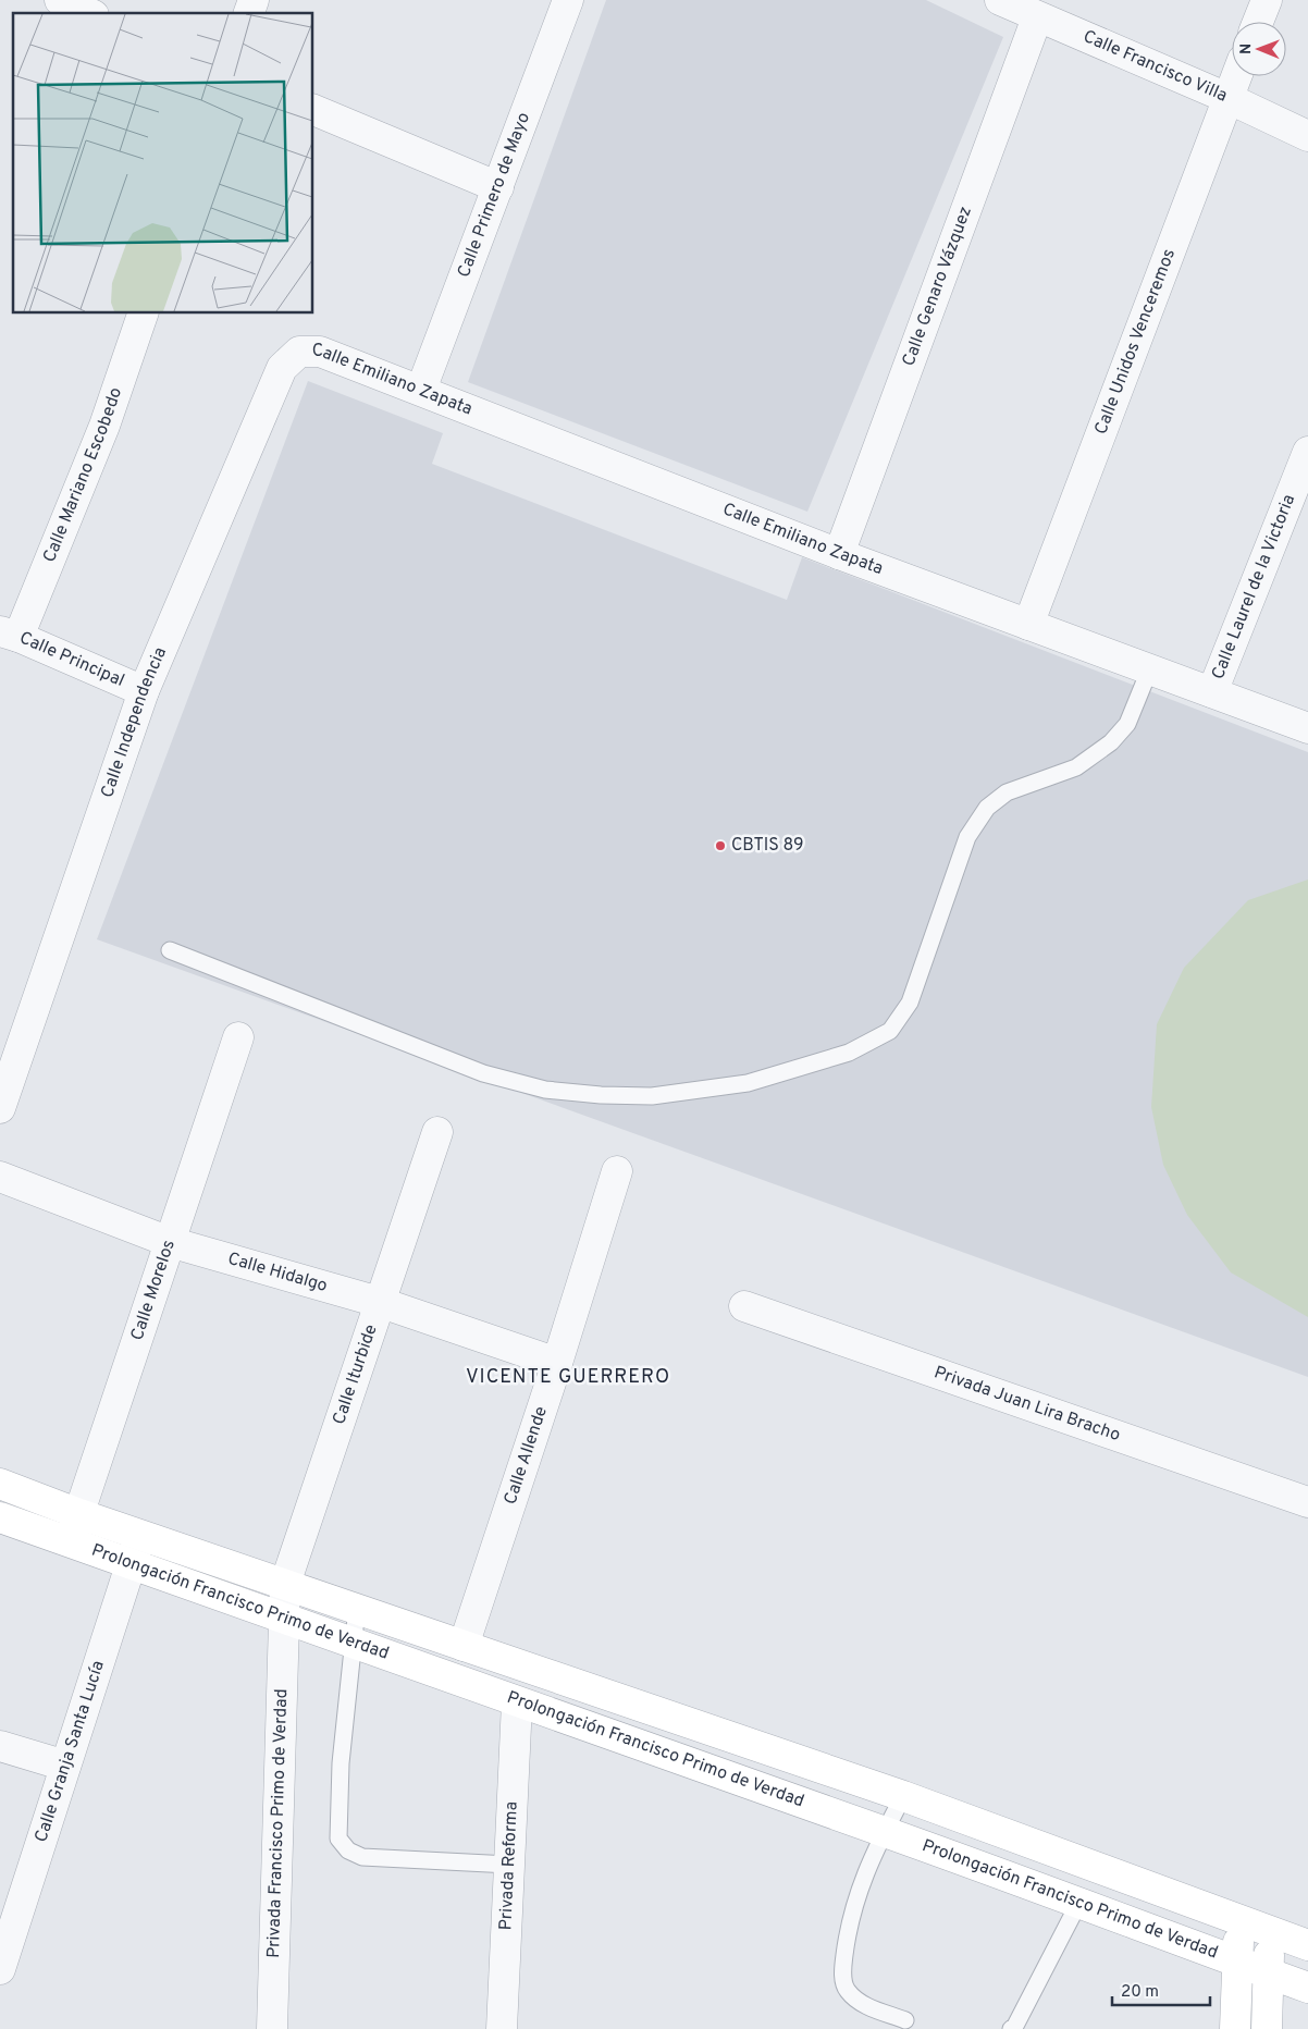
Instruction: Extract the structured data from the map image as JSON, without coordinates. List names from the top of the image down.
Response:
{
  "streets": {
    "main road": ["Prolongación Francisco Primo de Verdad"],
    "street": [
      "Calle Francisco Villa",
      "Calle Primero de Mayo",
      "Calle Genaro Vázquez",
      "Calle Unidos Venceremos",
      "Calle Emiliano Zapata",
      "Calle Mariano Escobedo",
      "Calle Laurel de la Victoria",
      "Calle Principal",
      "Calle Independencia",
      "Calle Hidalgo",
      "Calle Morelos",
      "Calle Iturbide",
      "Privada Juan Lira Bracho",
      "Calle Allende",
      "Calle Granja Santa Lucía",
      "Privada Francisco Primo de Verdad",
      "Privada Reforma"
    ]
  },
  "crossings": [
    ["Calle Francisco Villa", "Calle Genaro Vázquez"],
    ["Calle Francisco Villa", "Calle Unidos Venceremos"],
    ["Calle Primero de Mayo", "Calle Emiliano Zapata"],
    ["Calle Genaro Vázquez", "Calle Emiliano Zapata"],
    ["Calle Unidos Venceremos", "Calle Emiliano Zapata"],
    ["Calle Emiliano Zapata", "Calle Laurel de la Victoria"],
    ["Calle Emiliano Zapata", "Calle Independencia"],
    ["Calle Mariano Escobedo", "Calle Principal"],
    ["Calle Principal", "Calle Independencia"],
    ["Calle Hidalgo", "Calle Morelos"],
    ["Calle Hidalgo", "Calle Iturbide"],
    ["Calle Hidalgo", "Calle Allende"],
    ["Calle Morelos", "Prolongación Francisco Primo de Verdad"],
    ["Calle Iturbide", "Prolongación Francisco Primo de Verdad"],
    ["Calle Iturbide", "Privada Francisco Primo de Verdad"],
    ["Calle Allende", "Prolongación Francisco Primo de Verdad"],
    ["Prolongación Francisco Primo de Verdad", "Calle Granja Santa Lucía"],
    ["Prolongación Francisco Primo de Verdad", "Privada Francisco Primo de Verdad"],
    ["Prolongación Francisco Primo de Verdad", "Privada Reforma"]
  ],
  "districts": ["VICENTE GUERRERO"],
  "places": ["CBTIS 89"],
  "scale_bar": "20 m",
  "north": "left"
}
